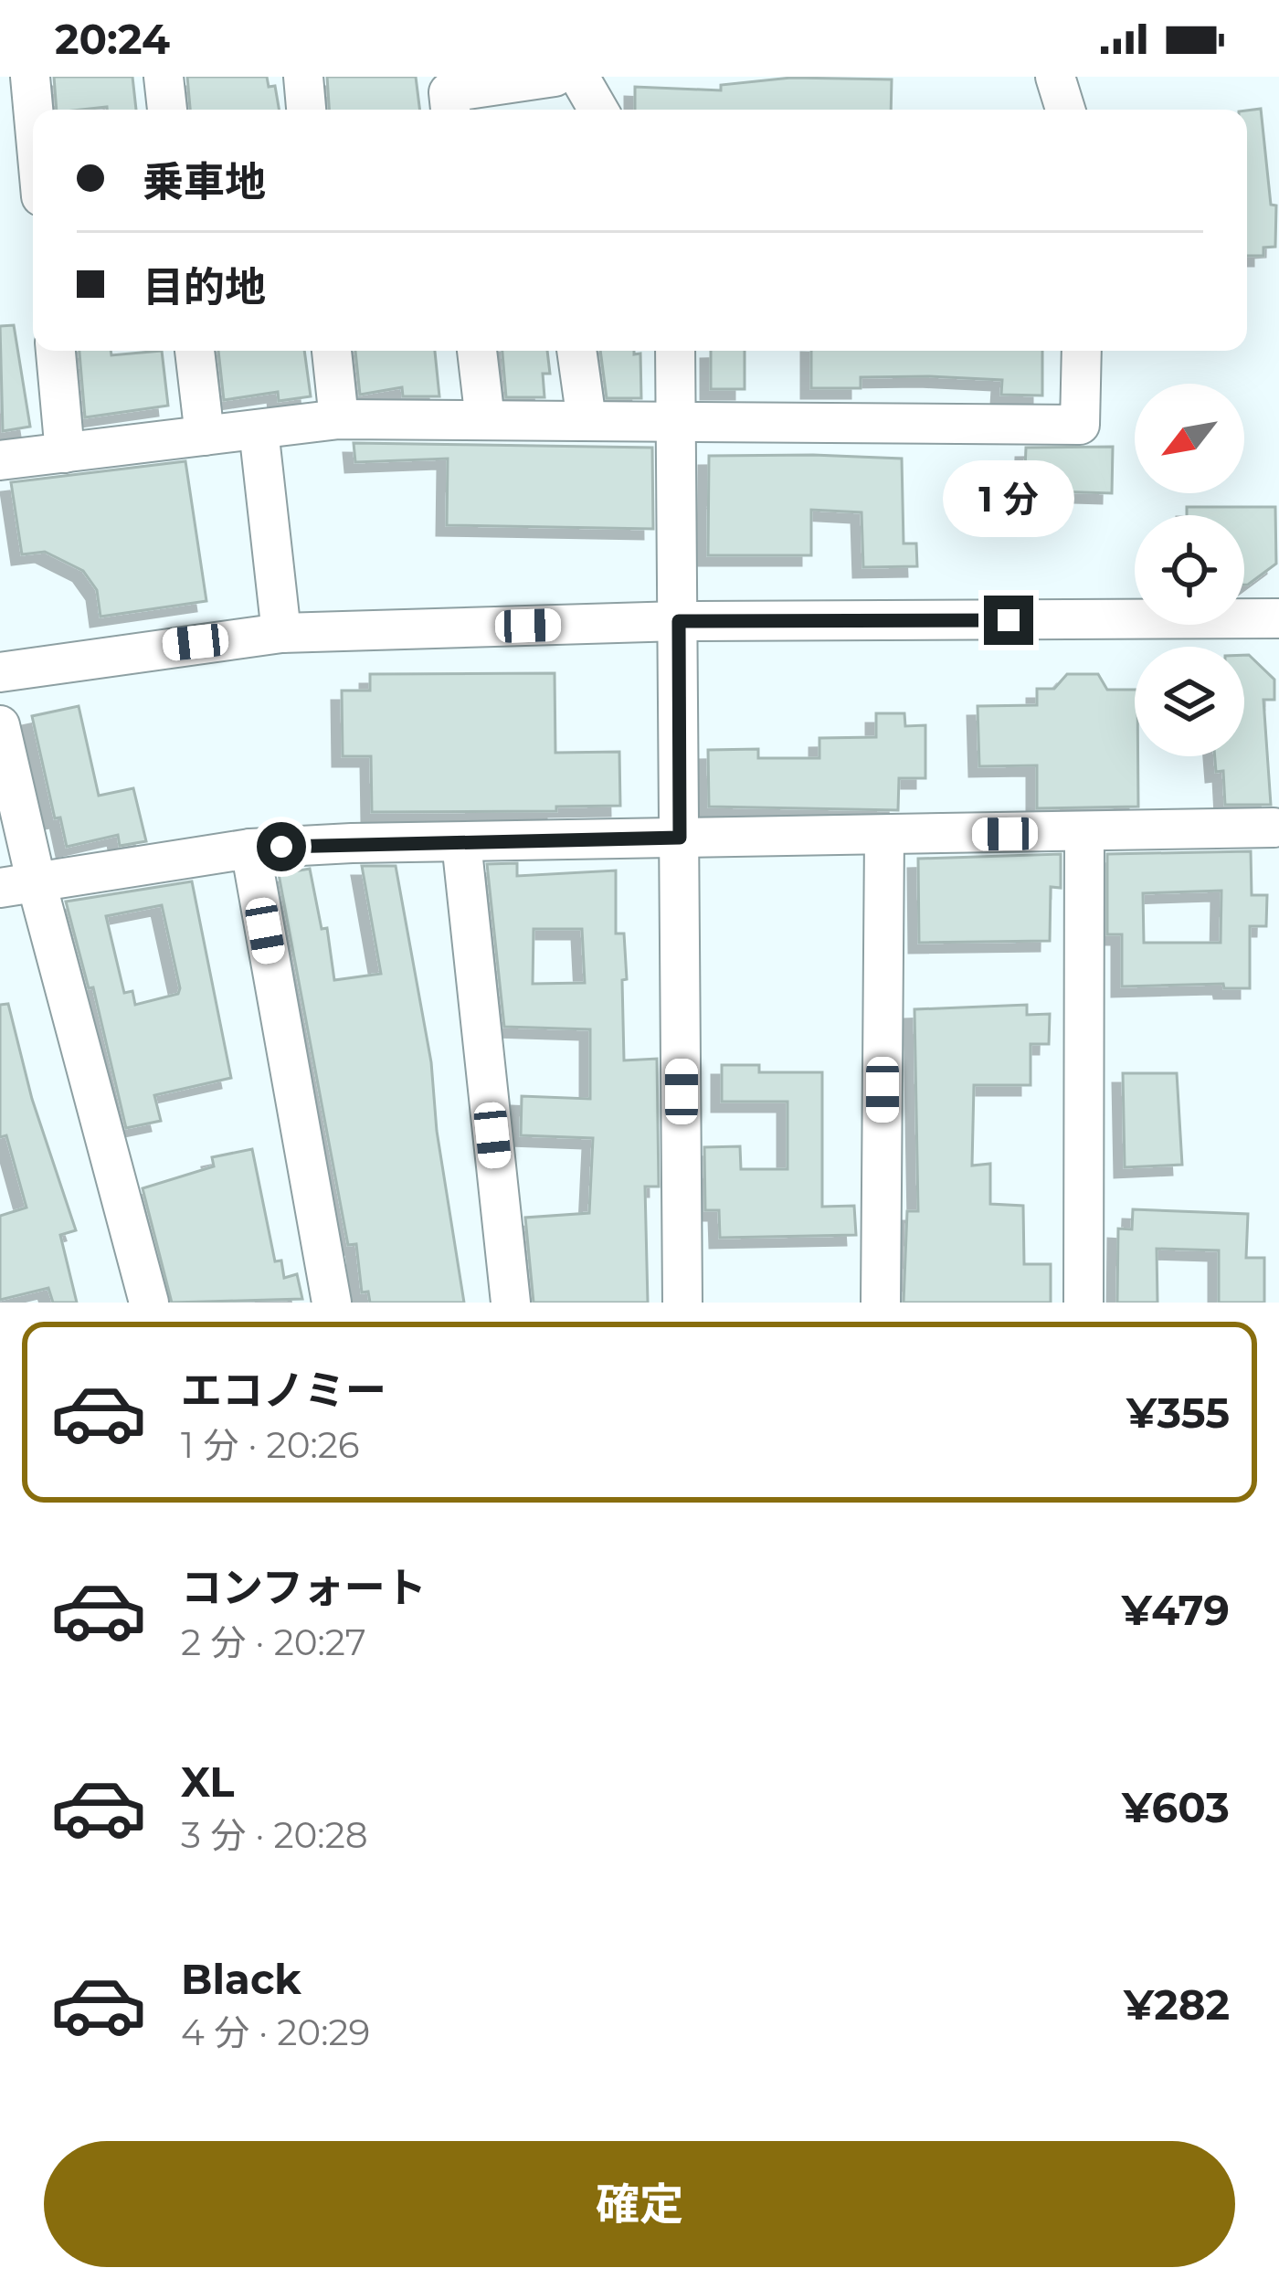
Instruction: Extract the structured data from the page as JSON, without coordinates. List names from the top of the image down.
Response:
{
  "north": "bottom left",
  "page": {
    "status": "20:24",
    "banner": ["乗車地", "目的地"],
    "bubble": "1 分",
    "list": [
      {
        "name": "エコノミー",
        "note": "1 分 · 20:26",
        "value": "¥355"
      },
      {
        "name": "コンフォート",
        "note": "2 分 · 20:27",
        "value": "¥479"
      },
      {
        "name": "XL",
        "note": "3 分 · 20:28",
        "value": "¥603"
      },
      {
        "name": "Black",
        "note": "4 分 · 20:29",
        "value": "¥282"
      }
    ],
    "buttons": "確定"
  }
}
